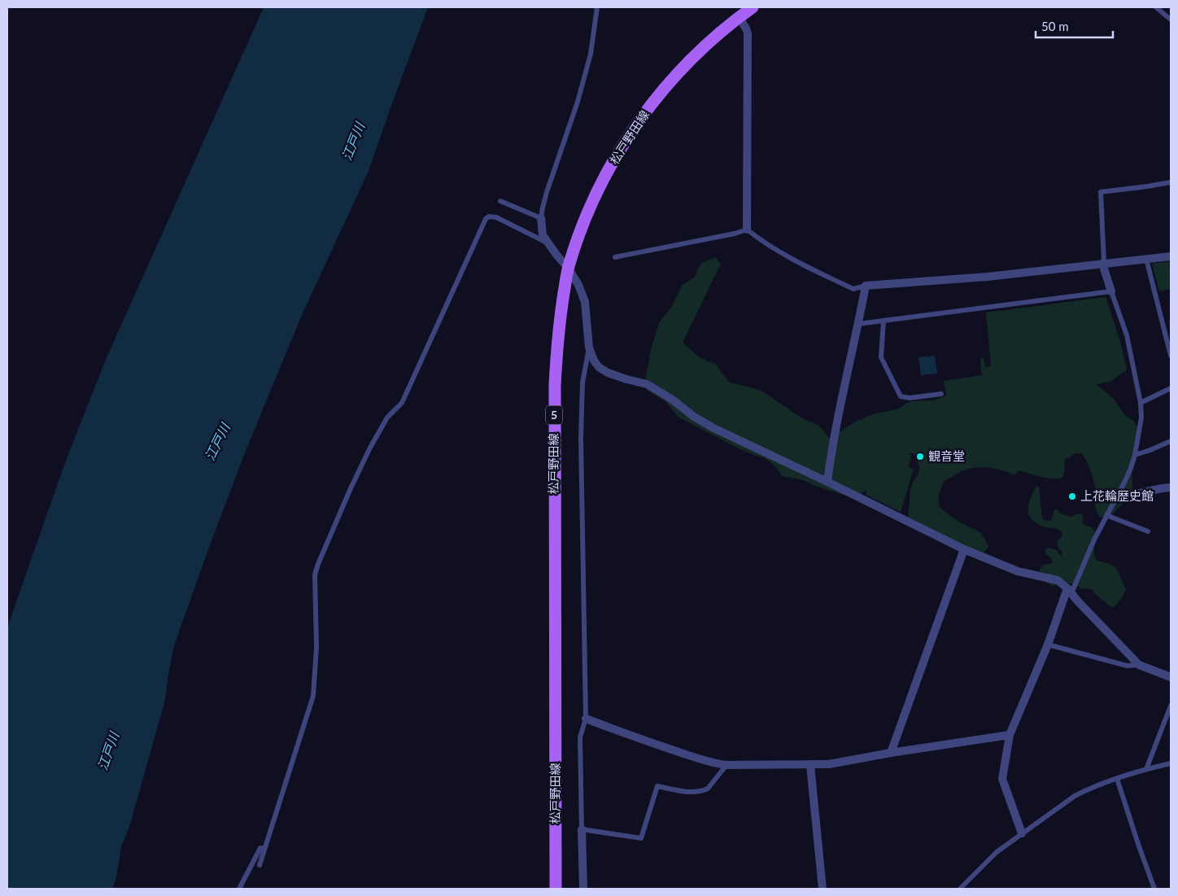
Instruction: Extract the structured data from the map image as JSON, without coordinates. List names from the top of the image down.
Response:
{
  "streets": {
    "main road": ["松戸野田線", "5"]
  },
  "water": ["江戸川"],
  "places": ["観音堂", "上花輪歴史館"],
  "scale_bar": "50 m"
}
